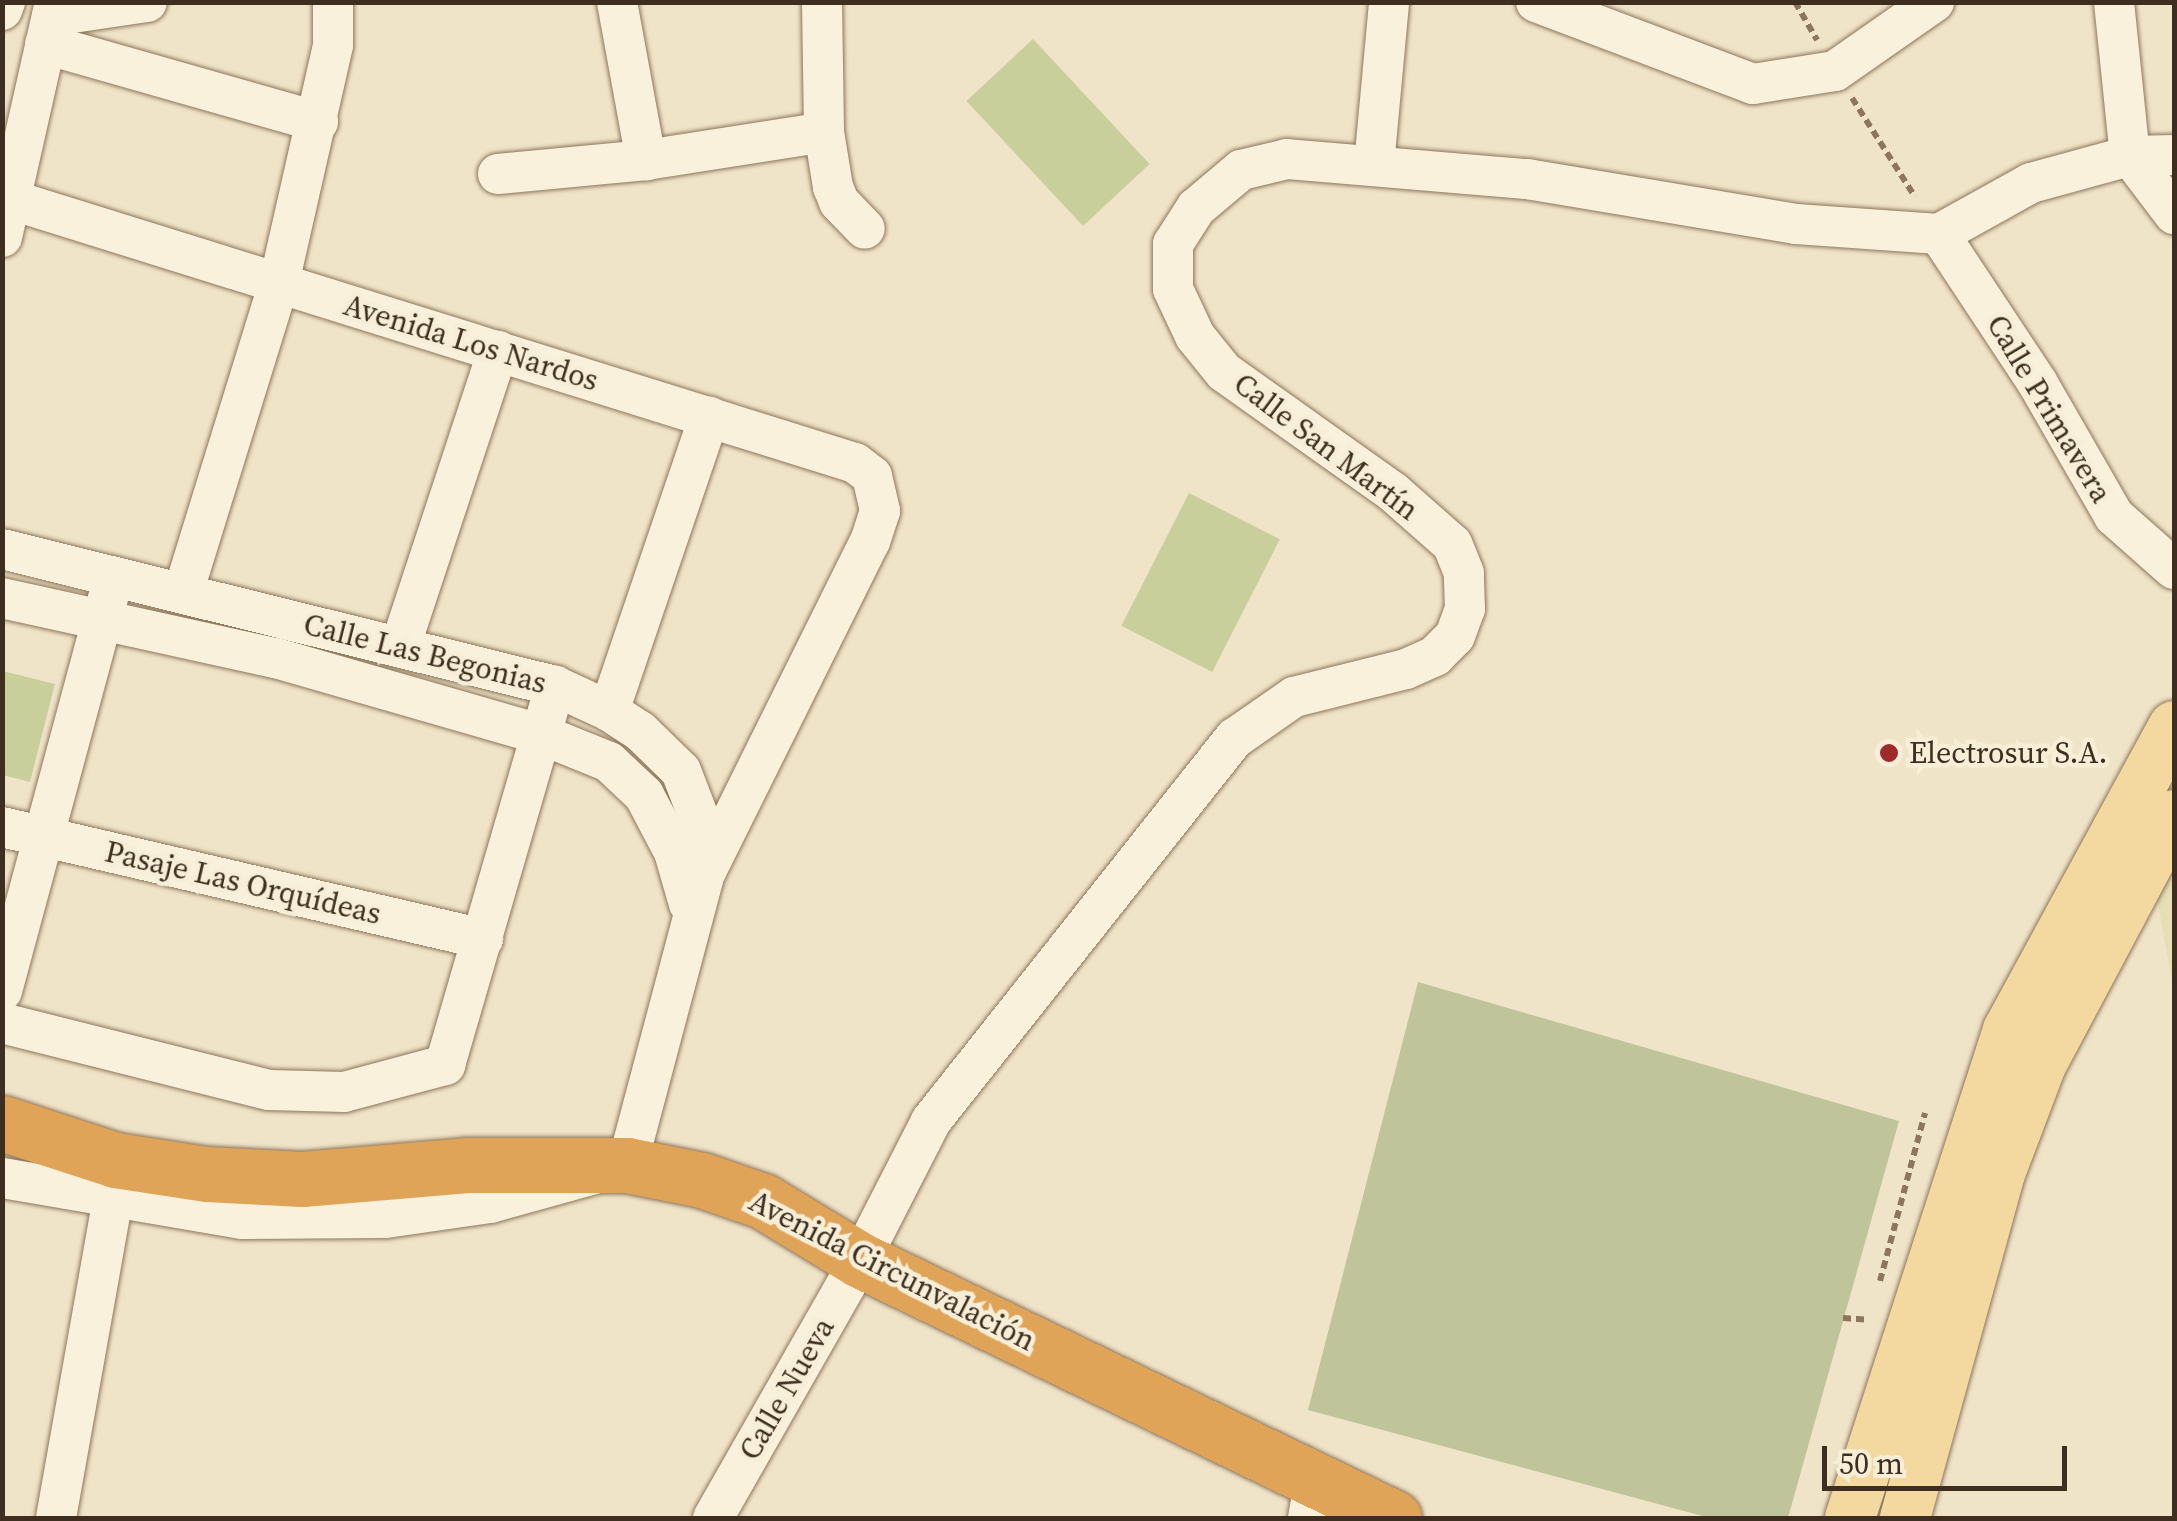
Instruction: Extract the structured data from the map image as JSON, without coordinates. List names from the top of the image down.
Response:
{
  "streets": {
    "highway": ["Avenida Circunvalación"],
    "street": [
      "Avenida Los Nardos",
      "Calle Primavera",
      "Calle San Martín",
      "Calle Las Begonias",
      "Pasaje Las Orquídeas",
      "Calle Nueva"
    ]
  },
  "crossings": [
    ["Avenida Los Nardos", "Calle Las Begonias"],
    ["Calle Primavera", "Calle San Martín"],
    ["Calle San Martín", "Avenida Circunvalación"],
    ["Calle San Martín", "Calle Nueva"],
    ["Calle Las Begonias", "Avenida Circunvalación"],
    ["Avenida Circunvalación", "Calle Nueva"]
  ],
  "places": ["Electrosur S.A."],
  "scale_bar": "50 m"
}
